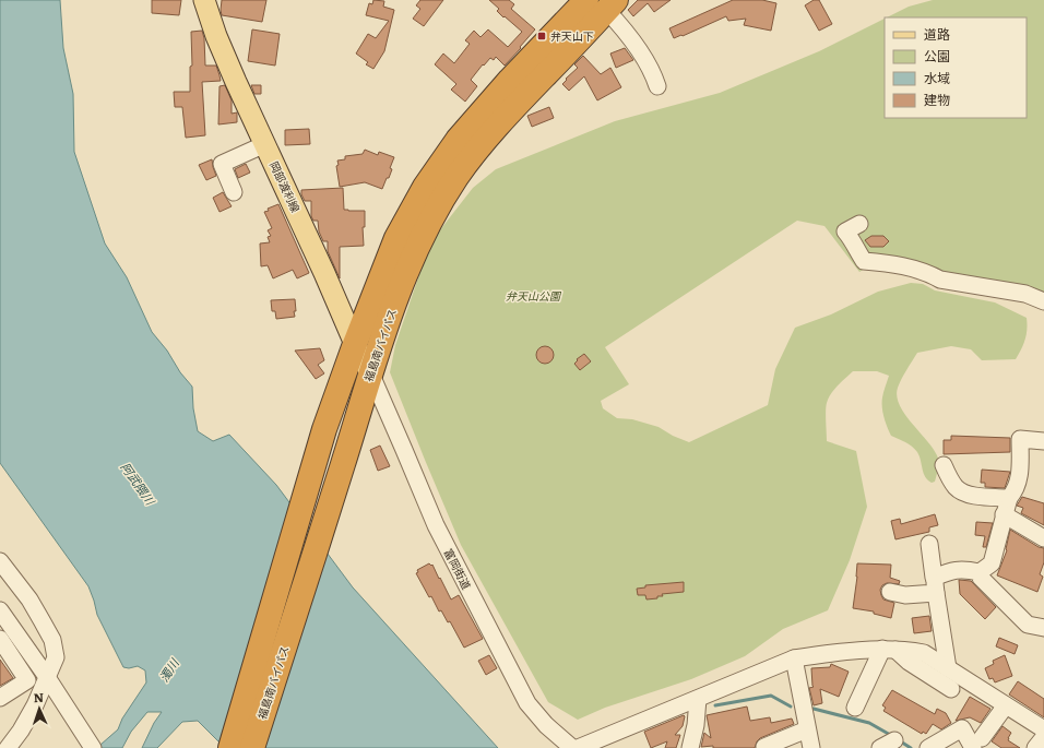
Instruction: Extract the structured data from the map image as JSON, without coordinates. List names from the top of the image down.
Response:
{
  "streets": {
    "highway": ["福島南バイパス"],
    "main road": ["岡部渡利線"],
    "street": ["富岡街道"]
  },
  "crossings": [
    ["岡部渡利線", "福島南バイパス"],
    ["岡部渡利線", "富岡街道"],
    ["福島南バイパス", "富岡街道"]
  ],
  "water": ["阿武隈川", "濁川"],
  "parks": ["弁天山公園"],
  "places": {
    "transit": ["弁天山下"]
  },
  "legend": [
    "道路",
    "公園",
    "水域",
    "建物"
  ],
  "north": "top"
}
